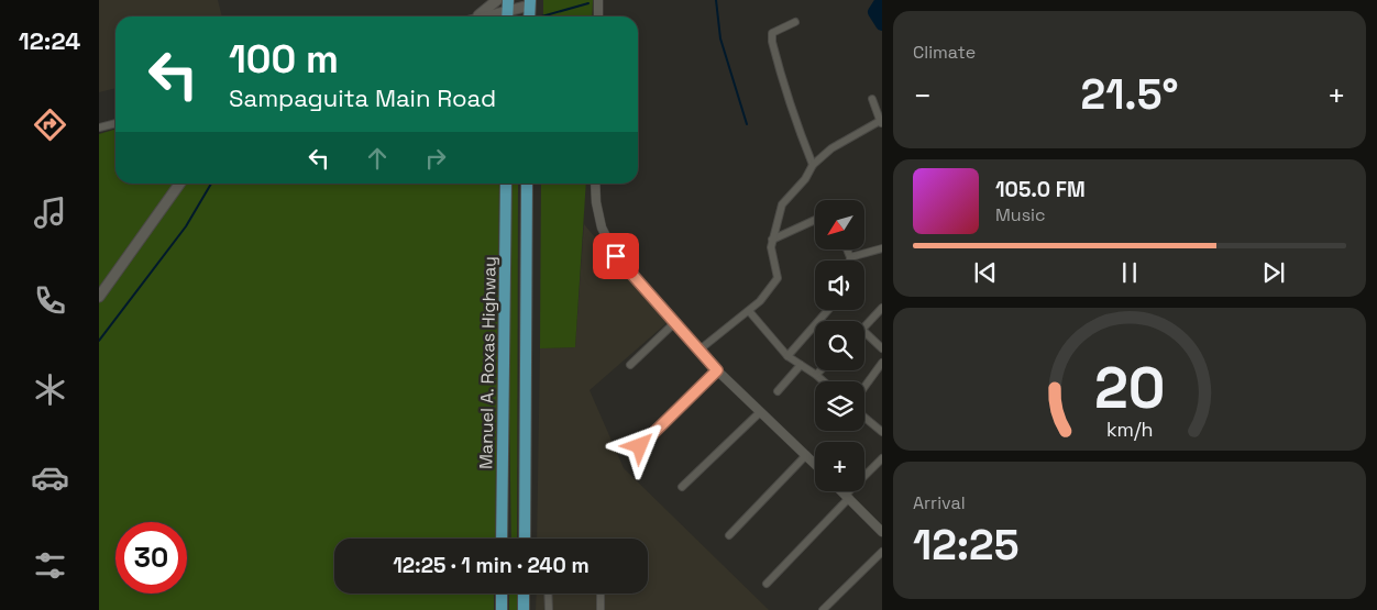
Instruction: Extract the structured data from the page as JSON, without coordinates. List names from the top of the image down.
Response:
{
  "streets": {
    "main road": ["Manuel A. Roxas Highway"]
  },
  "north": "bottom left",
  "page": {
    "tabs": "12:24",
    "tile": [
      "Climate",
      ["Arrival", "12:25"]
    ],
    "turn": ["100 m", "Sampaguita Main Road"],
    "heat": ["−", "21.5°", "+"],
    "song": ["105.0 FM", "Music"],
    "map_buttons": "+",
    "limit": "30",
    "trip": "12:25 · 1 min · 240 m",
    "gauge": ["20", "km/h"]
  }
}
